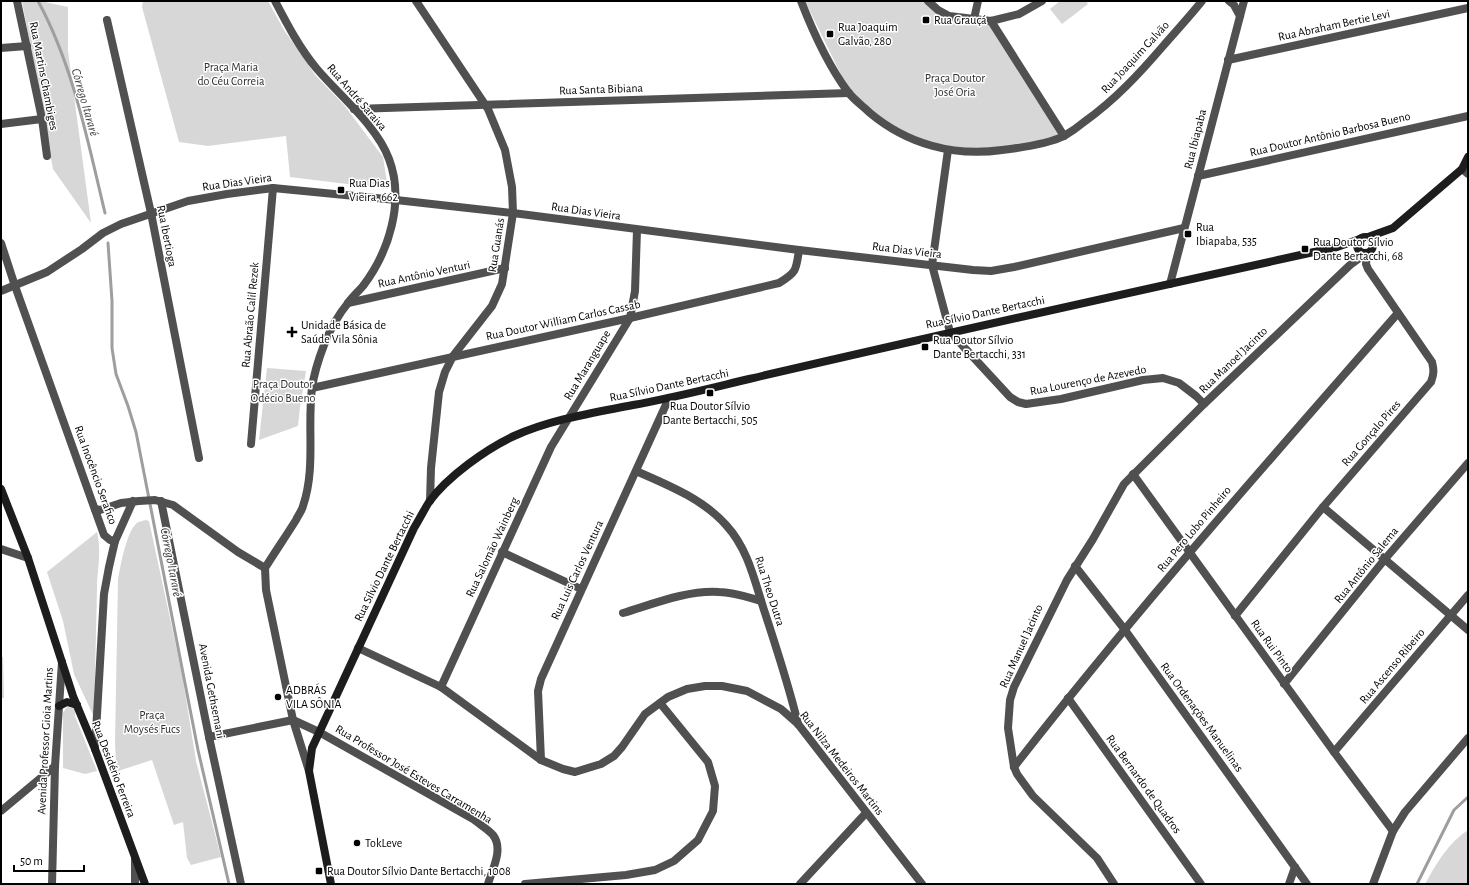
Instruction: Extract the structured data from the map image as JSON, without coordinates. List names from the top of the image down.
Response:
{
  "streets": {
    "street": [
      "Rua Abraham Bertie Levi",
      "Rua Joaquim Galvão",
      "Rua Martins Chambiges",
      "Rua Santa Bibiana",
      "Rua André Saraiva",
      "Rua Doutor Antônio Barbosa Bueno",
      "Rua Ibiapaba",
      "Rua Dias Vieira",
      "Rua Ibertioga",
      "Rua Guanás",
      "Rua Antônio Venturi",
      "Rua Sílvio Dante Bertacchi",
      "Rua Abraão Calil Rezek",
      "Rua Doutor William Carlos Cassab",
      "Rua Manoel Jacinto",
      "Rua Maranguape",
      "Rua Lourenço de Azevedo",
      "Rua Gonçalo Pires",
      "Rua Inocêncio Serafico",
      "Rua Pero Lobo Pinheiro",
      "Rua Salomão Wainberg",
      "Rua Antônio Salema",
      "Rua Luis Carlos Ventura",
      "Rua Theo Dutra",
      "Rua Manuel Jacinto",
      "Rua Rui Pinto",
      "Rua Ascenso Ribeiro",
      "Avenida Gethsemani",
      "Rua Ordenações Manuelinas",
      "Avenida Professor Gioia Martins",
      "Rua Nilza Medeiros Martins",
      "Rua Desidério Ferreira",
      "Rua Professor José Esteves Carramenha",
      "Rua Bernardo de Quadros"
    ]
  },
  "crossings": [
    ["Rua Abraham Bertie Levi", "Rua Ibiapaba"],
    ["Rua Joaquim Galvão", "Rua Santa Bibiana"],
    ["Rua Santa Bibiana", "Rua André Saraiva"],
    ["Rua Santa Bibiana", "Rua Guanás"],
    ["Rua André Saraiva", "Rua Dias Vieira"],
    ["Rua André Saraiva", "Rua Antônio Venturi"],
    ["Rua André Saraiva", "Rua Doutor William Carlos Cassab"],
    ["Rua Doutor Antônio Barbosa Bueno", "Rua Ibiapaba"],
    ["Rua Ibiapaba", "Rua Dias Vieira"],
    ["Rua Ibiapaba", "Rua Sílvio Dante Bertacchi"],
    ["Rua Dias Vieira", "Rua Ibertioga"],
    ["Rua Dias Vieira", "Rua Guanás"],
    ["Rua Dias Vieira", "Rua Abraão Calil Rezek"],
    ["Rua Dias Vieira", "Rua Doutor William Carlos Cassab"],
    ["Rua Dias Vieira", "Rua Maranguape"],
    ["Rua Dias Vieira", "Rua Inocêncio Serafico"],
    ["Rua Guanás", "Rua Antônio Venturi"],
    ["Rua Guanás", "Rua Sílvio Dante Bertacchi"],
    ["Rua Guanás", "Rua Doutor William Carlos Cassab"],
    ["Rua Sílvio Dante Bertacchi", "Rua Manoel Jacinto"],
    ["Rua Sílvio Dante Bertacchi", "Rua Maranguape"],
    ["Rua Sílvio Dante Bertacchi", "Rua Lourenço de Azevedo"],
    ["Rua Sílvio Dante Bertacchi", "Rua Gonçalo Pires"],
    ["Rua Sílvio Dante Bertacchi", "Rua Salomão Wainberg"],
    ["Rua Sílvio Dante Bertacchi", "Rua Luis Carlos Ventura"],
    ["Rua Sílvio Dante Bertacchi", "Rua Nilza Medeiros Martins"],
    ["Rua Sílvio Dante Bertacchi", "Rua Professor José Esteves Carramenha"],
    ["Rua Doutor William Carlos Cassab", "Rua Maranguape"],
    ["Rua Manoel Jacinto", "Rua Lourenço de Azevedo"],
    ["Rua Manoel Jacinto", "Rua Gonçalo Pires"],
    ["Rua Manoel Jacinto", "Rua Manuel Jacinto"],
    ["Rua Manoel Jacinto", "Rua Rui Pinto"],
    ["Rua Maranguape", "Rua Salomão Wainberg"],
    ["Rua Gonçalo Pires", "Rua Pero Lobo Pinheiro"],
    ["Rua Gonçalo Pires", "Rua Rui Pinto"],
    ["Rua Inocêncio Serafico", "Rua Desidério Ferreira"],
    ["Rua Pero Lobo Pinheiro", "Rua Manuel Jacinto"],
    ["Rua Pero Lobo Pinheiro", "Rua Rui Pinto"],
    ["Rua Pero Lobo Pinheiro", "Rua Ordenações Manuelinas"],
    ["Rua Pero Lobo Pinheiro", "Rua Bernardo de Quadros"],
    ["Rua Salomão Wainberg", "Rua Nilza Medeiros Martins"],
    ["Rua Antônio Salema", "Rua Rui Pinto"],
    ["Rua Luis Carlos Ventura", "Rua Theo Dutra"],
    ["Rua Luis Carlos Ventura", "Rua Nilza Medeiros Martins"],
    ["Rua Theo Dutra", "Rua Nilza Medeiros Martins"],
    ["Rua Manuel Jacinto", "Rua Rui Pinto"],
    ["Rua Manuel Jacinto", "Rua Ordenações Manuelinas"],
    ["Rua Rui Pinto", "Rua Ascenso Ribeiro"],
    ["Avenida Professor Gioia Martins", "Rua Desidério Ferreira"]
  ],
  "water": ["Córrego Itararé"],
  "parks": [
    "Praça Maria do Céu Correia",
    "Praça Doutor José Oria",
    "Praça Doutor Odécio Bueno",
    "Praça Moysés Fucs"
  ],
  "places": {
    "transit": [
      "Rua Grauçá",
      "Rua Joaquim Galvão, 280",
      "Rua Dias Vieira, 662",
      "Rua Ibiapaba, 535",
      "Rua Doutor Sílvio Dante Bertacchi, 68",
      "Rua Doutor Sílvio Dante Bertacchi, 331",
      "Rua Doutor Sílvio Dante Bertacchi, 505",
      "Rua Doutor Sílvio Dante Bertacchi, 1008"
    ],
    "health": ["Unidade Básica de Saúde Vila Sônia"],
    "other": ["ADBRÁS VILA SÔNIA", "TokLeve"]
  },
  "scale_bar": "50 m"
}
